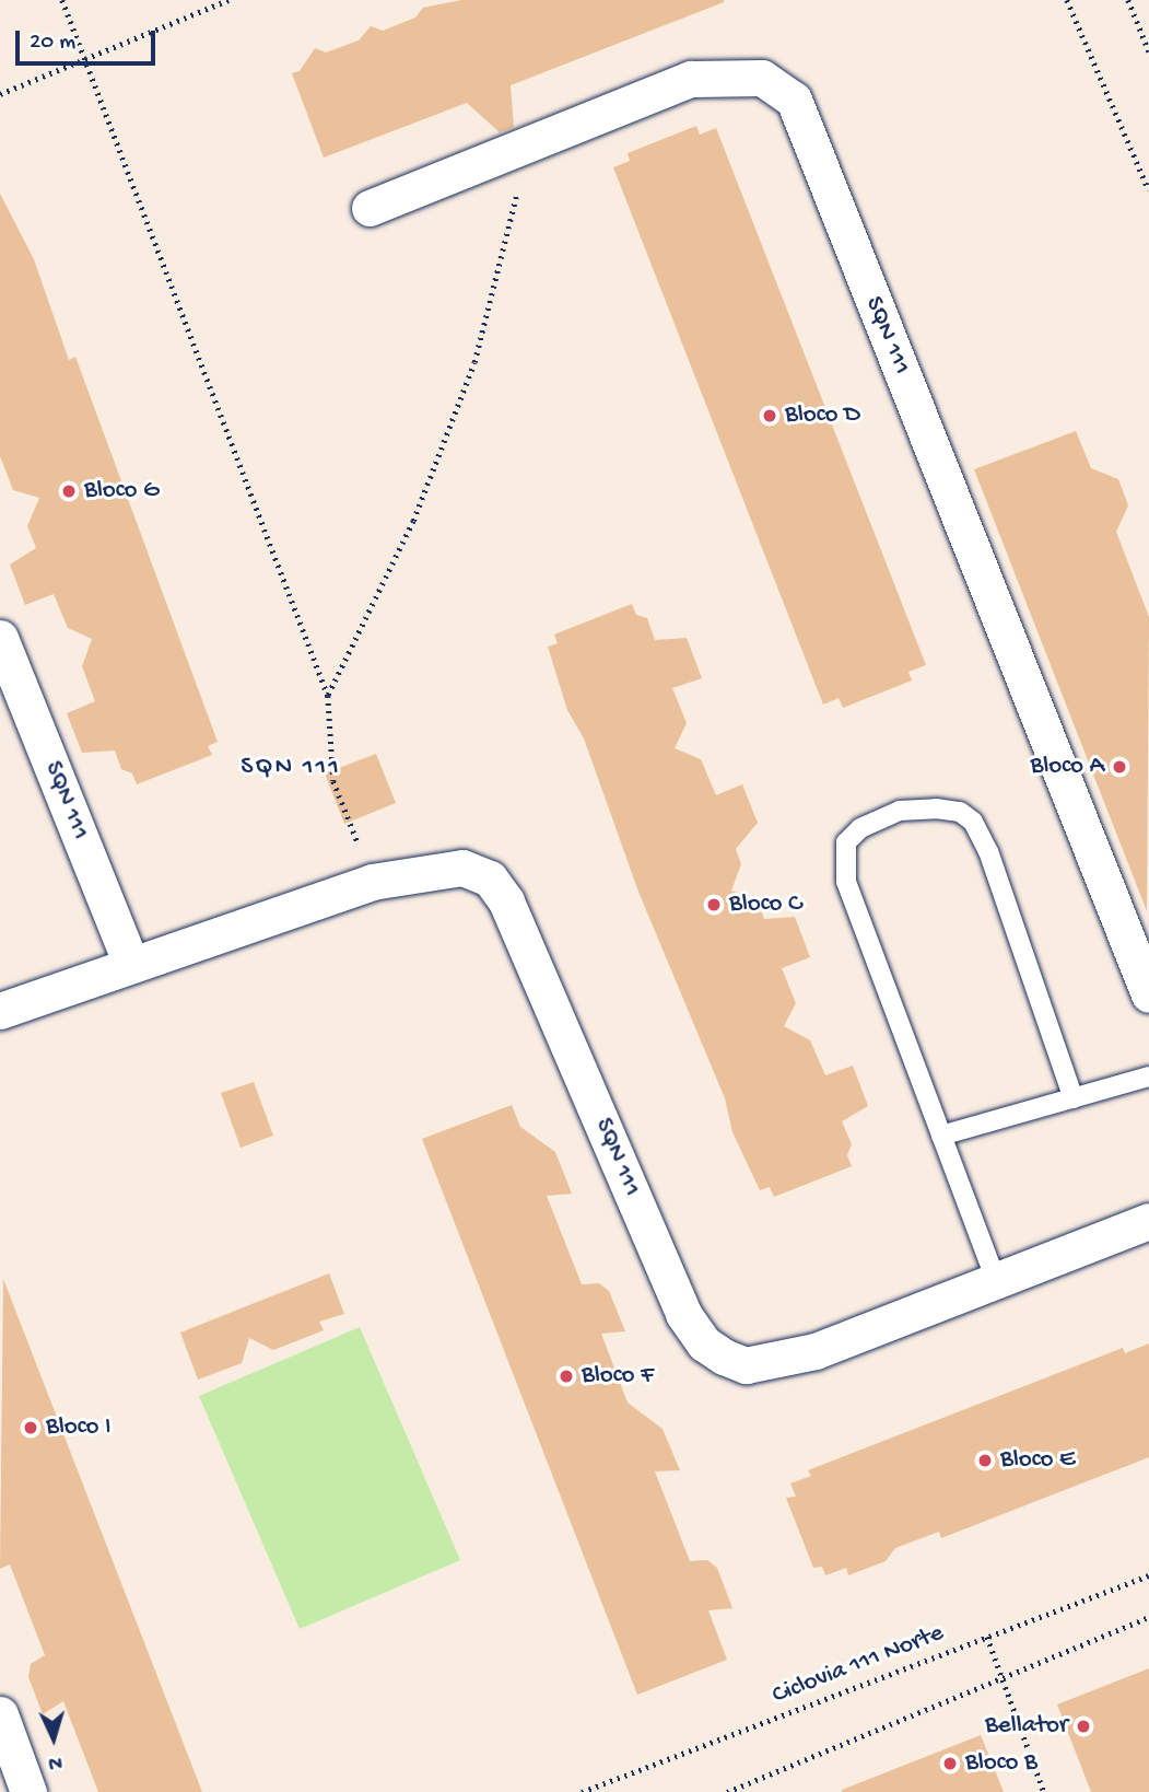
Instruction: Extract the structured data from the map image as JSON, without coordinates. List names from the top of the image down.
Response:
{
  "streets": {
    "street": ["SQN 111"],
    "path": ["Ciclovia 111 Norte"]
  },
  "districts": ["SQN 111"],
  "places": [
    "Bloco D",
    "Bloco G",
    "Bloco A",
    "Bloco C",
    "Bloco F",
    "Bloco I",
    "Bloco E",
    "Bellator",
    "Bloco B"
  ],
  "scale_bar": "20 m",
  "north": "bottom"
}
